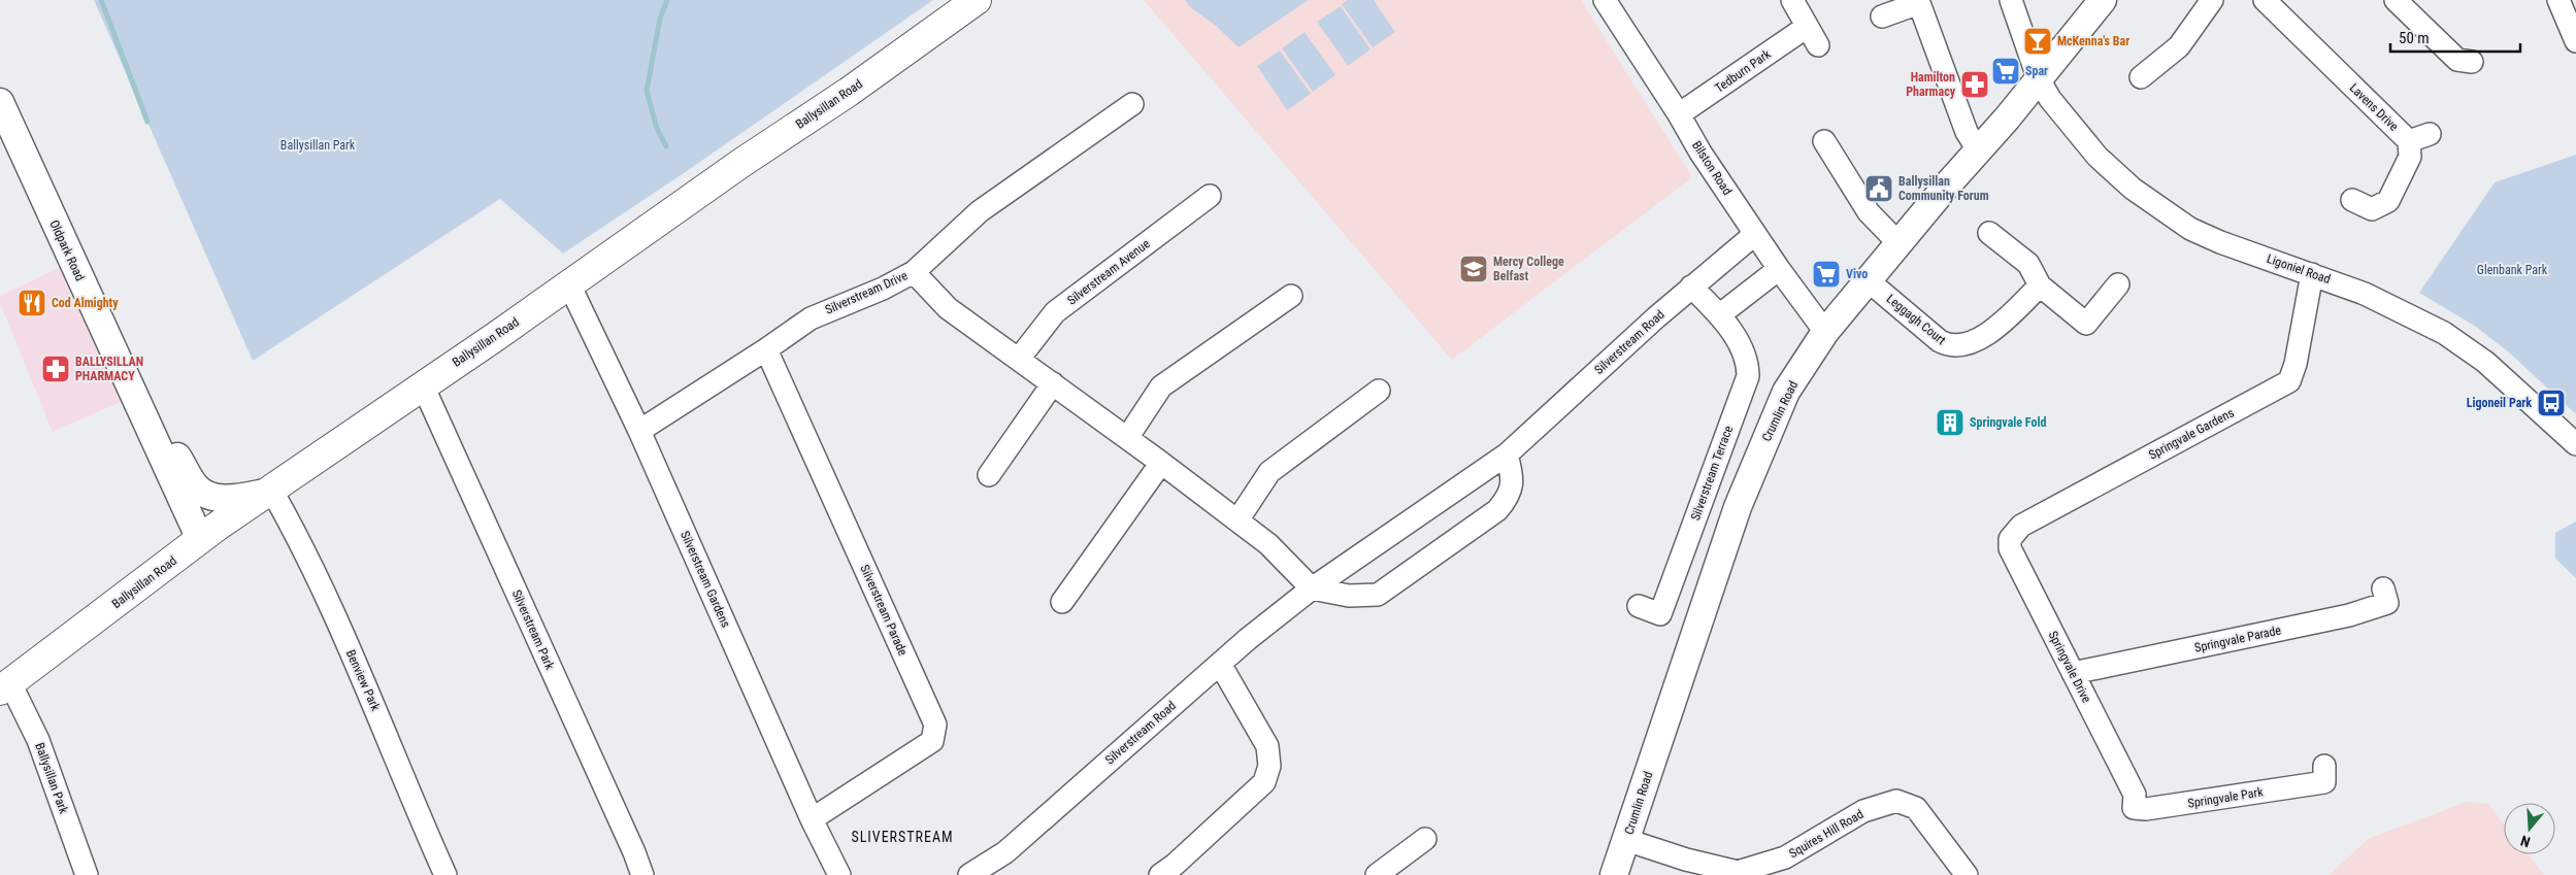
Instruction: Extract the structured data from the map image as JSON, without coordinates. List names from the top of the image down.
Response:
{
  "streets": {
    "highway": ["Ballysillan Road"],
    "main road": ["Oldpark Road", "Crumlin Road"],
    "street": [
      "Tedburn Park",
      "Lavens Drive",
      "Bilston Road",
      "Ligoniel Road",
      "Silverstream Avenue",
      "Silverstream Drive",
      "Leggagh Court",
      "Silverstream Road",
      "Springvale Gardens",
      "Silverstream Terrace",
      "Silverstream Gardens",
      "Silverstream Parade",
      "Silverstream Park",
      "Springvale Parade",
      "Springvale Drive",
      "Benview Park",
      "Ballysillan Park",
      "Springvale Park",
      "Squires Hill Road"
    ]
  },
  "crossings": [
    ["Tedburn Park", "Bilston Road"],
    ["Ballysillan Road", "Oldpark Road"],
    ["Ballysillan Road", "Silverstream Gardens"],
    ["Ballysillan Road", "Silverstream Park"],
    ["Ballysillan Road", "Benview Park"],
    ["Ballysillan Road", "Ballysillan Park"],
    ["Bilston Road", "Silverstream Road"],
    ["Bilston Road", "Crumlin Road"],
    ["Ligoniel Road", "Crumlin Road"],
    ["Ligoniel Road", "Springvale Gardens"],
    ["Silverstream Drive", "Silverstream Gardens"],
    ["Silverstream Drive", "Silverstream Parade"],
    ["Leggagh Court", "Crumlin Road"],
    ["Silverstream Road", "Silverstream Terrace"],
    ["Crumlin Road", "Squires Hill Road"],
    ["Springvale Gardens", "Springvale Drive"],
    ["Silverstream Gardens", "Silverstream Parade"],
    ["Springvale Parade", "Springvale Drive"],
    ["Springvale Drive", "Springvale Park"]
  ],
  "districts": ["SLIVERSTREAM"],
  "parks": ["Ballysillan Park", "Glenbank Park"],
  "places": {
    "bar": ["McKenna's Bar"],
    "supermarket": ["Spar", "Vivo"],
    "pharmacy": ["Hamilton Pharmacy", "BALLYSILLAN PHARMACY"],
    "public building": ["Ballysillan Community Forum"],
    "school or university": ["Mercy College Belfast"],
    "restaurant": ["Cod Almighty"],
    "bus stop": ["Ligoneil Park"],
    "building": ["Springvale Fold"]
  },
  "scale_bar": "50 m",
  "north": "bottom"
}
